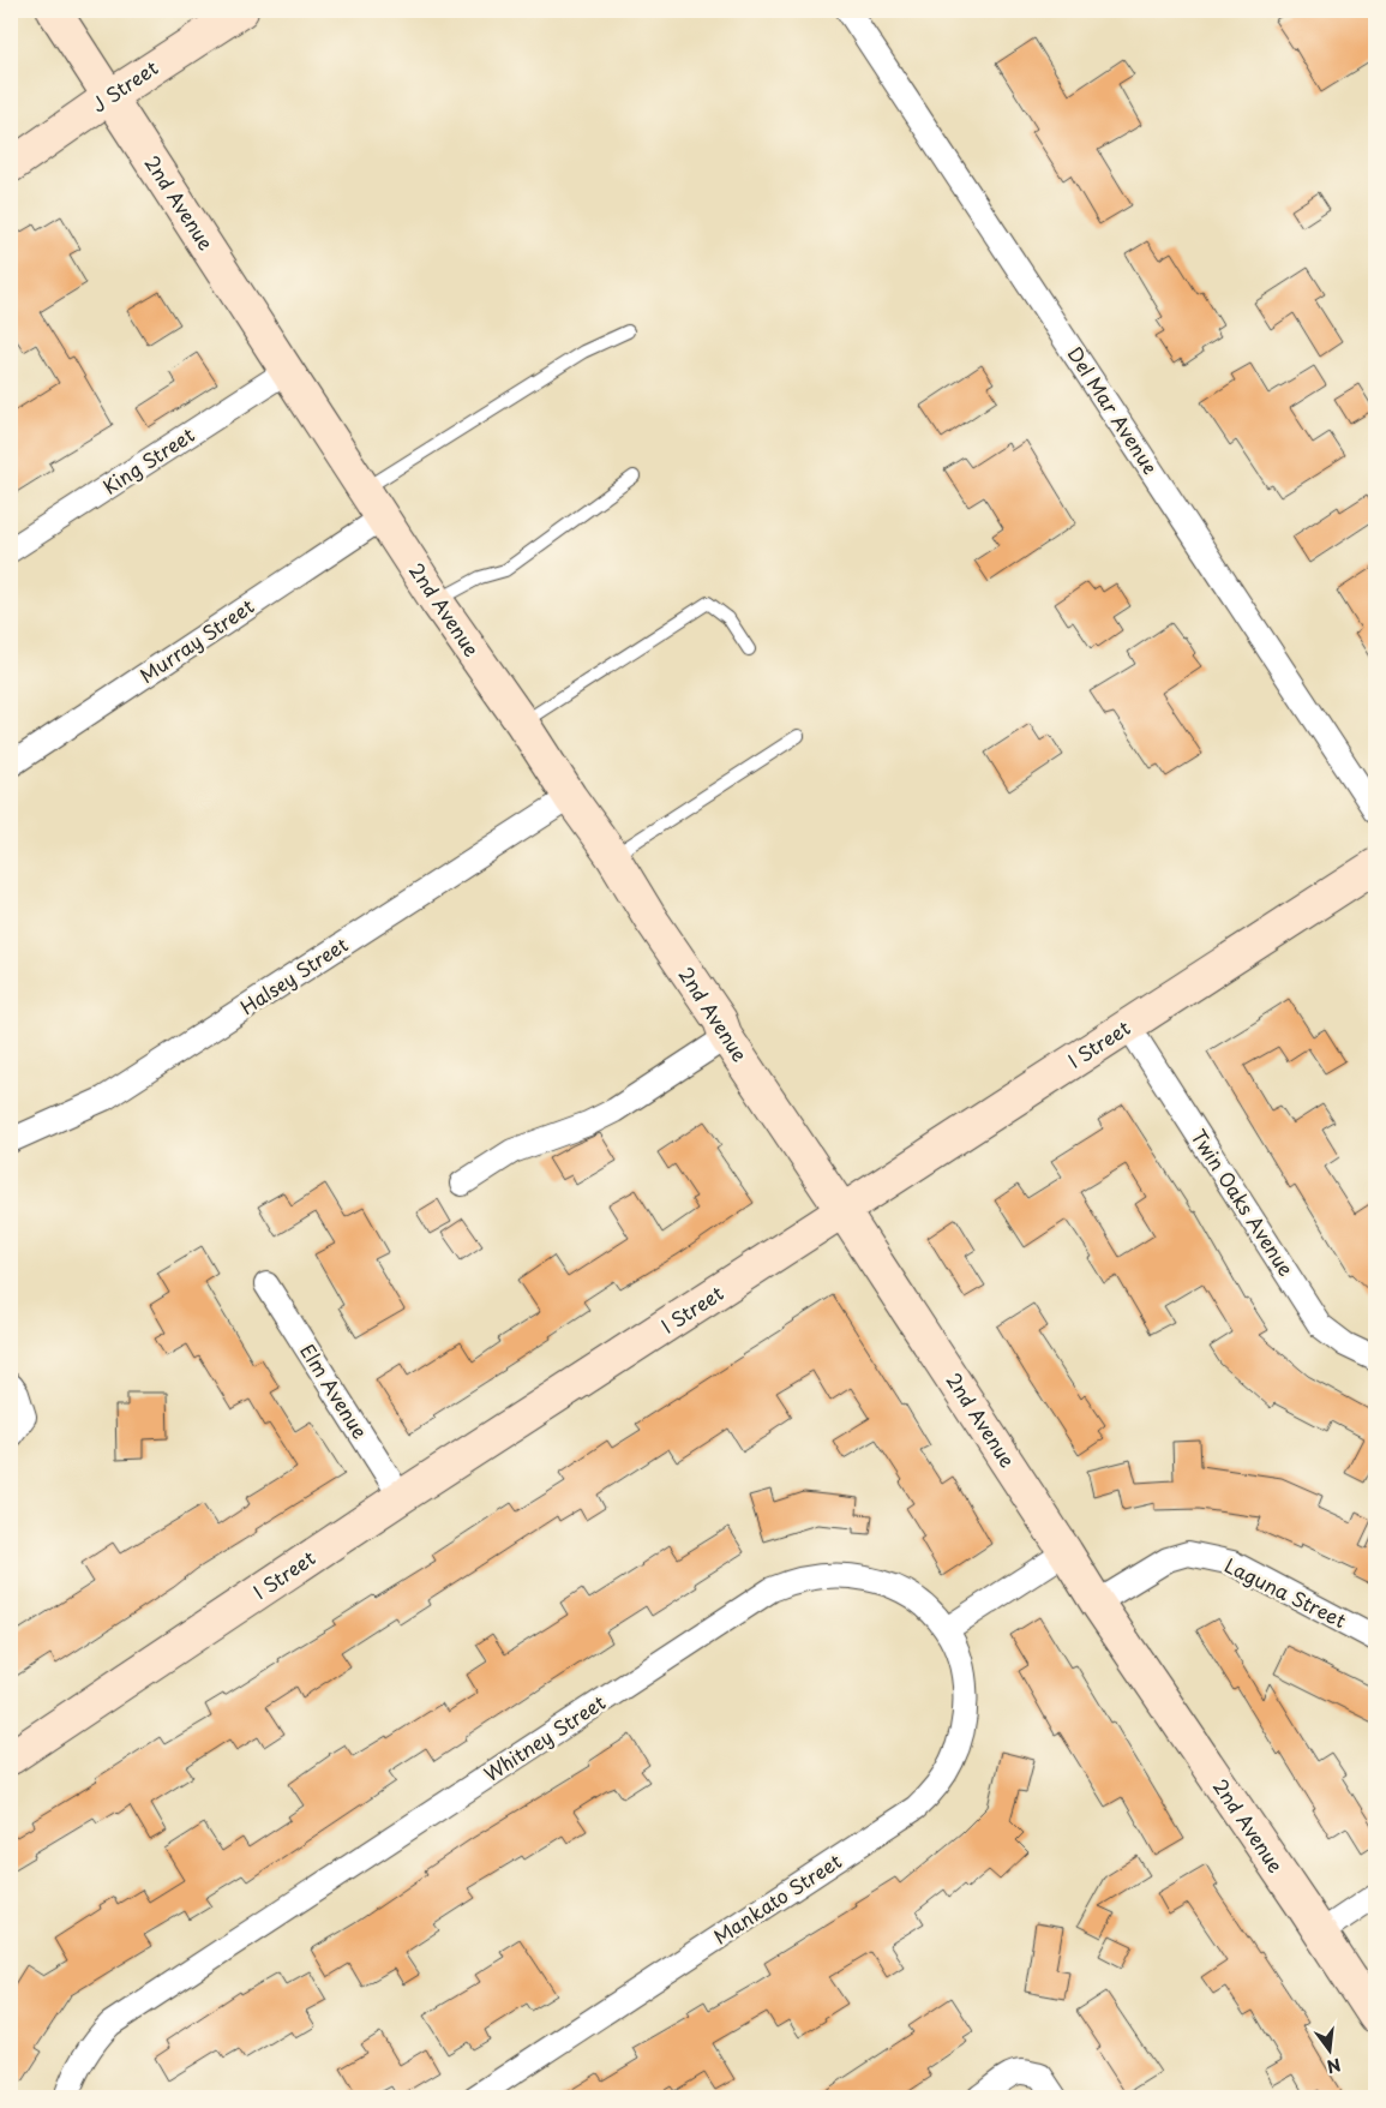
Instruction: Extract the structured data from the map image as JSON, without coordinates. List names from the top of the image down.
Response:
{
  "streets": {
    "street": [
      "J Street",
      "2nd Avenue",
      "Del Mar Avenue",
      "King Street",
      "Murray Street",
      "Halsey Street",
      "I Street",
      "Twin Oaks Avenue",
      "Elm Avenue",
      "Laguna Street",
      "Whitney Street",
      "Mankato Street"
    ]
  },
  "crossings": [
    ["J Street", "2nd Avenue"],
    ["2nd Avenue", "King Street"],
    ["2nd Avenue", "Murray Street"],
    ["2nd Avenue", "Halsey Street"],
    ["2nd Avenue", "I Street"],
    ["2nd Avenue", "Laguna Street"],
    ["I Street", "Twin Oaks Avenue"],
    ["I Street", "Elm Avenue"],
    ["Whitney Street", "Mankato Street"]
  ],
  "north": "bottom"
}
